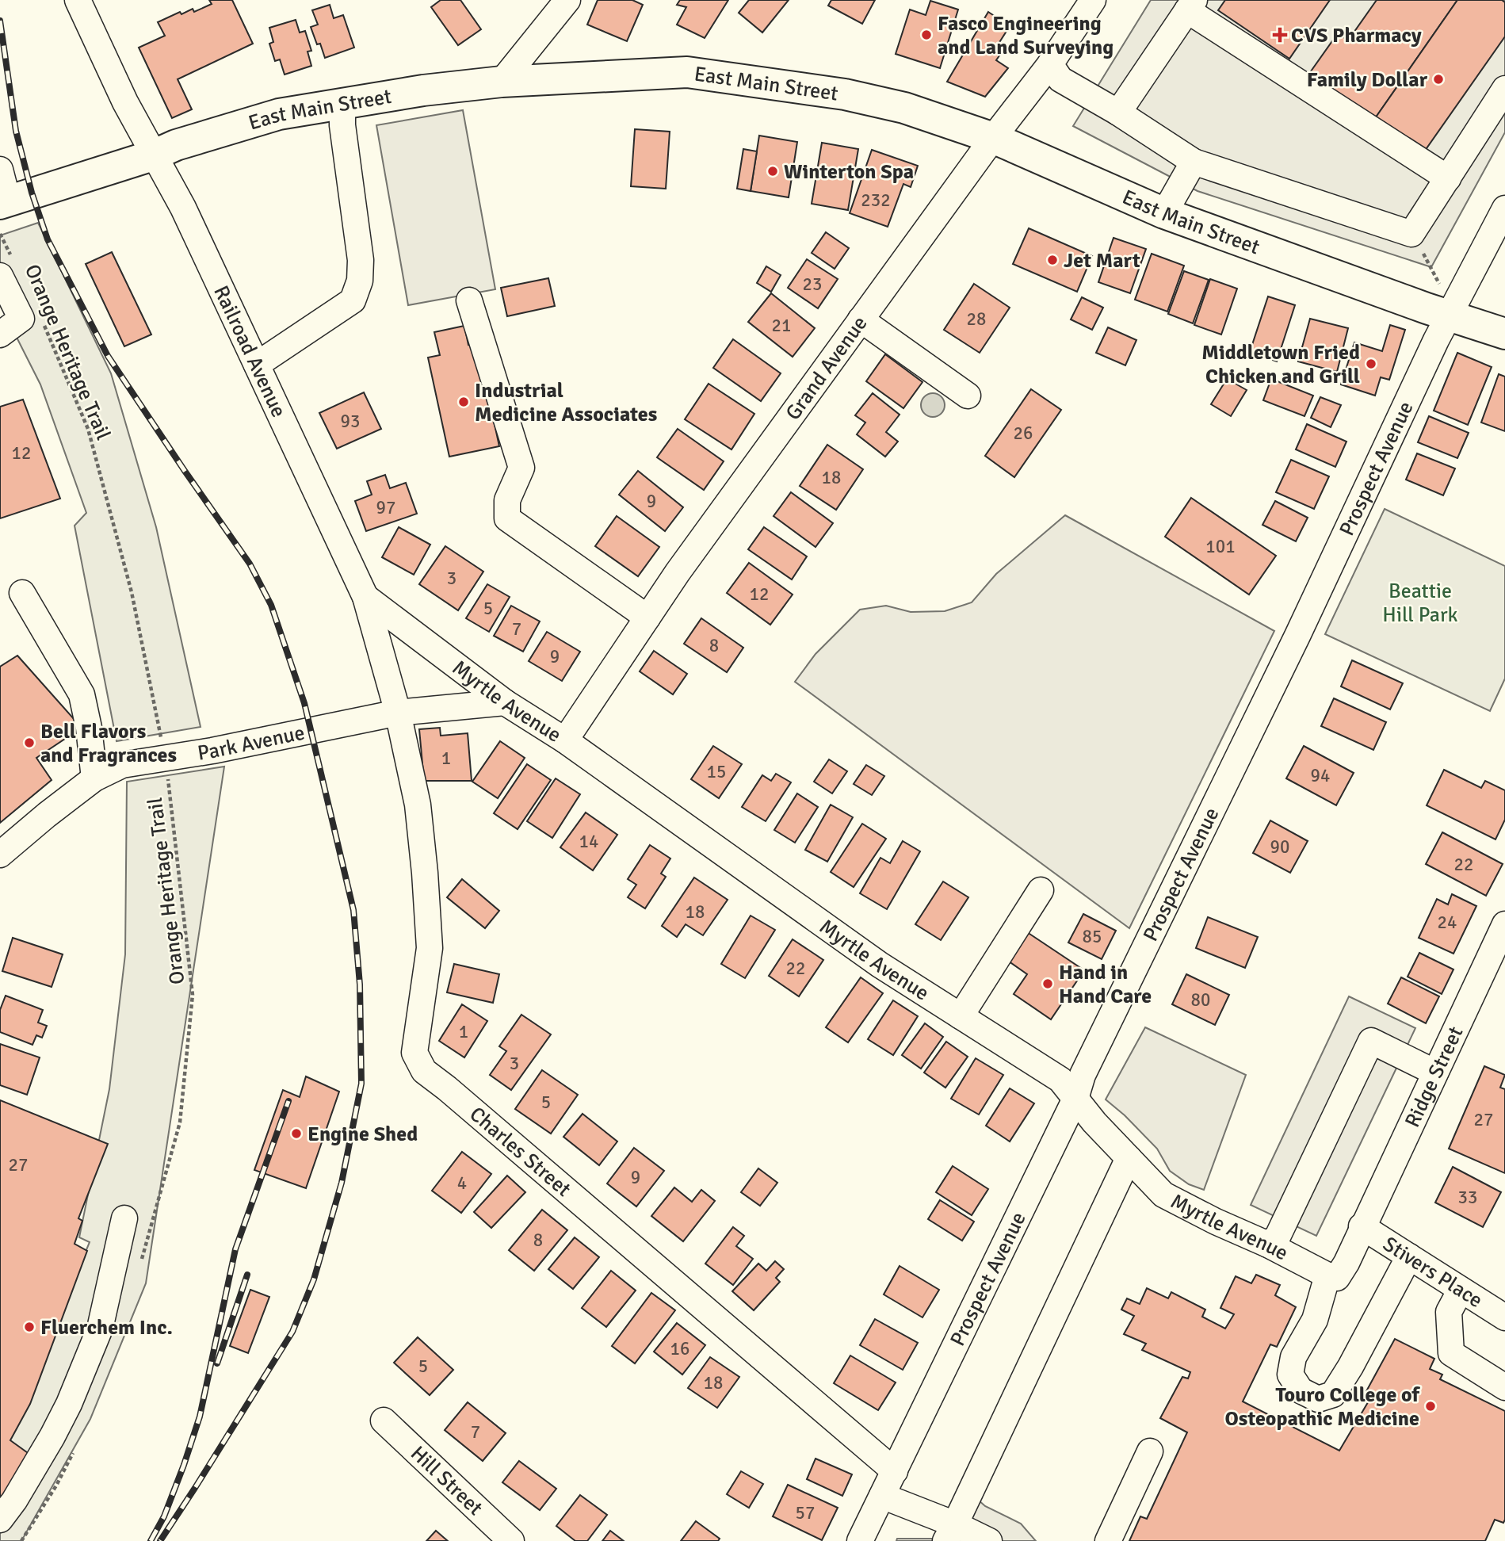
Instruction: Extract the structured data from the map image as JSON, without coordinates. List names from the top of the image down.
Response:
{
  "streets": {
    "main road": ["East Main Street"],
    "street": [
      "Railroad Avenue",
      "Grand Avenue",
      "Prospect Avenue",
      "Myrtle Avenue",
      "Park Avenue",
      "Ridge Street",
      "Charles Street",
      "Stivers Place",
      "Hill Street"
    ],
    "path": ["Orange Heritage Trail"]
  },
  "crossings": [
    ["East Main Street", "Railroad Avenue"],
    ["East Main Street", "Grand Avenue"],
    ["East Main Street", "Prospect Avenue"],
    ["Railroad Avenue", "Myrtle Avenue"],
    ["Railroad Avenue", "Park Avenue"],
    ["Railroad Avenue", "Charles Street"],
    ["Orange Heritage Trail", "Park Avenue"],
    ["Grand Avenue", "Myrtle Avenue"],
    ["Prospect Avenue", "Myrtle Avenue"],
    ["Prospect Avenue", "Charles Street"],
    ["Myrtle Avenue", "Park Avenue"],
    ["Park Avenue", "Charles Street"],
    ["Ridge Street", "Stivers Place"]
  ],
  "parks": ["Beattie Hill Park"],
  "places": {
    "other": [
      "Fasco Engineering and Land Surveying",
      "Family Dollar",
      "Winterton Spa",
      "Jet Mart",
      "Middletown Fried Chicken and Grill",
      "Industrial Medicine Associates",
      "Bell Flavors and Fragrances",
      "Hand in Hand Care",
      "Engine Shed",
      "Fluerchem Inc.",
      "Touro College of Osteopathic Medicine"
    ],
    "health": ["CVS Pharmacy"]
  },
  "house_numbers": [
    "232",
    "23",
    "28",
    "21",
    "93",
    "26",
    "12",
    "18",
    "9",
    "97",
    "101",
    "3",
    "12",
    "5",
    "7",
    "8",
    "9",
    "1",
    "15",
    "94",
    "14",
    "90",
    "22",
    "18",
    "24",
    "85",
    "22",
    "80",
    "1",
    "3",
    "5",
    "27",
    "27",
    "9",
    "4",
    "33",
    "8",
    "16",
    "5",
    "18",
    "7",
    "57"
  ]
}
